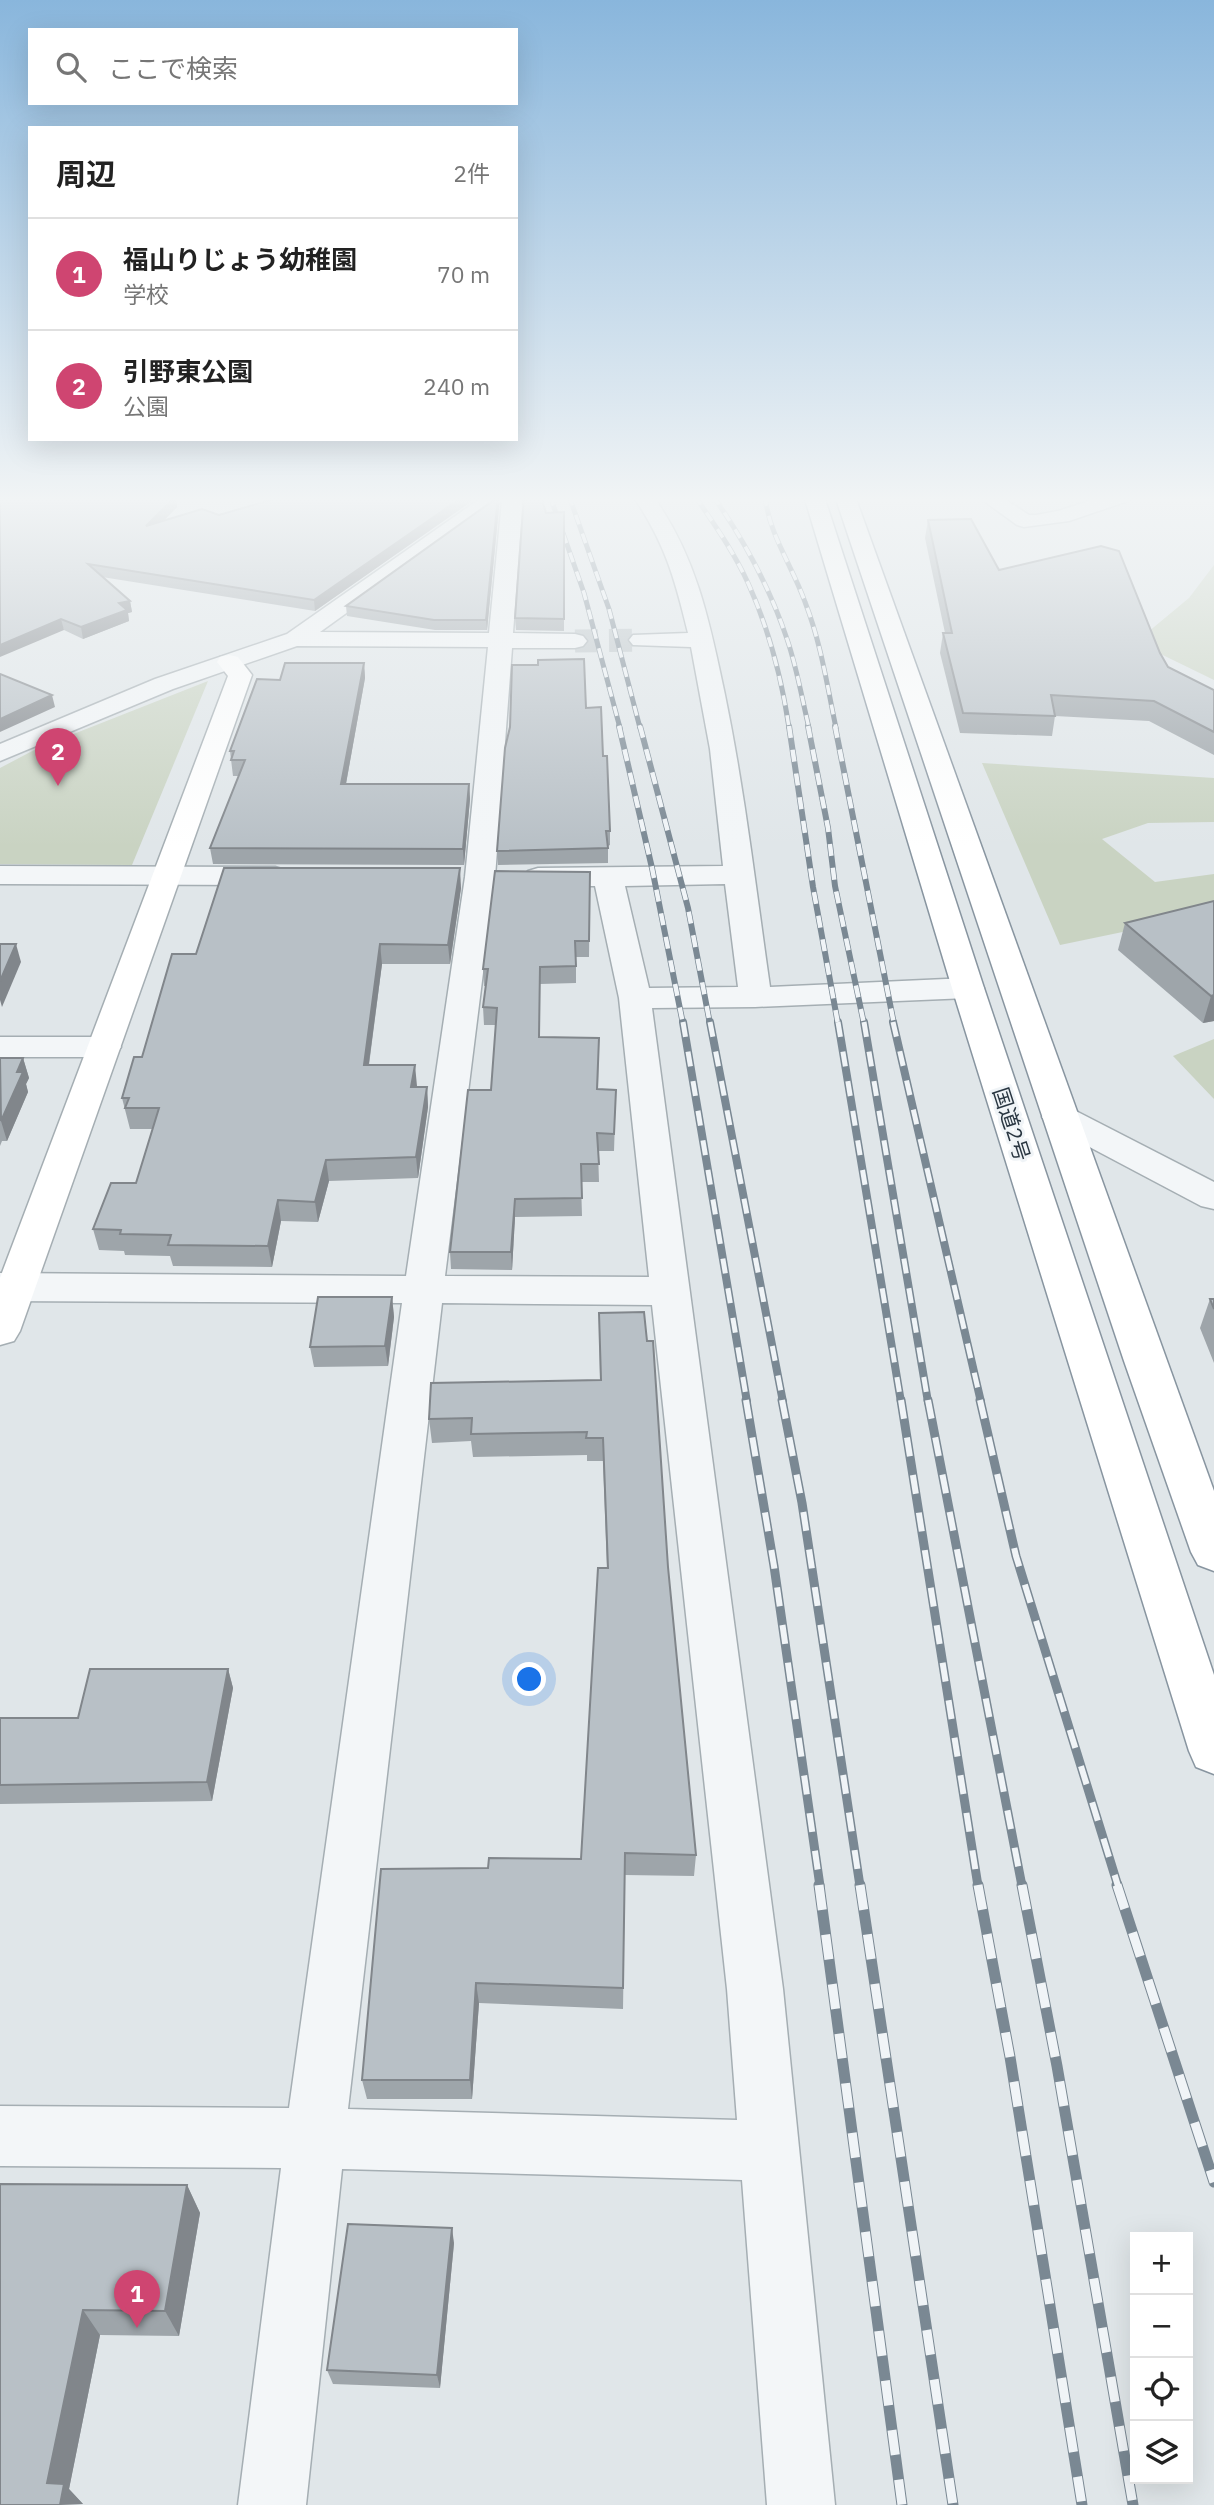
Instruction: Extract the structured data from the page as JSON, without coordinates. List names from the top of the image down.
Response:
{
  "streets": {
    "main road": ["国道2号"]
  },
  "page": {
    "search": "ここで検索",
    "heading": ["周辺", "2件"],
    "list": [
      {
        "mark": "1",
        "name": "福山りじょう幼稚園",
        "note": "学校",
        "value": "70 m"
      },
      {
        "mark": "2",
        "name": "引野東公園",
        "note": "公園",
        "value": "240 m"
      }
    ],
    "pins": ["2", "1"],
    "map_buttons": ["+", "−"]
  }
}
